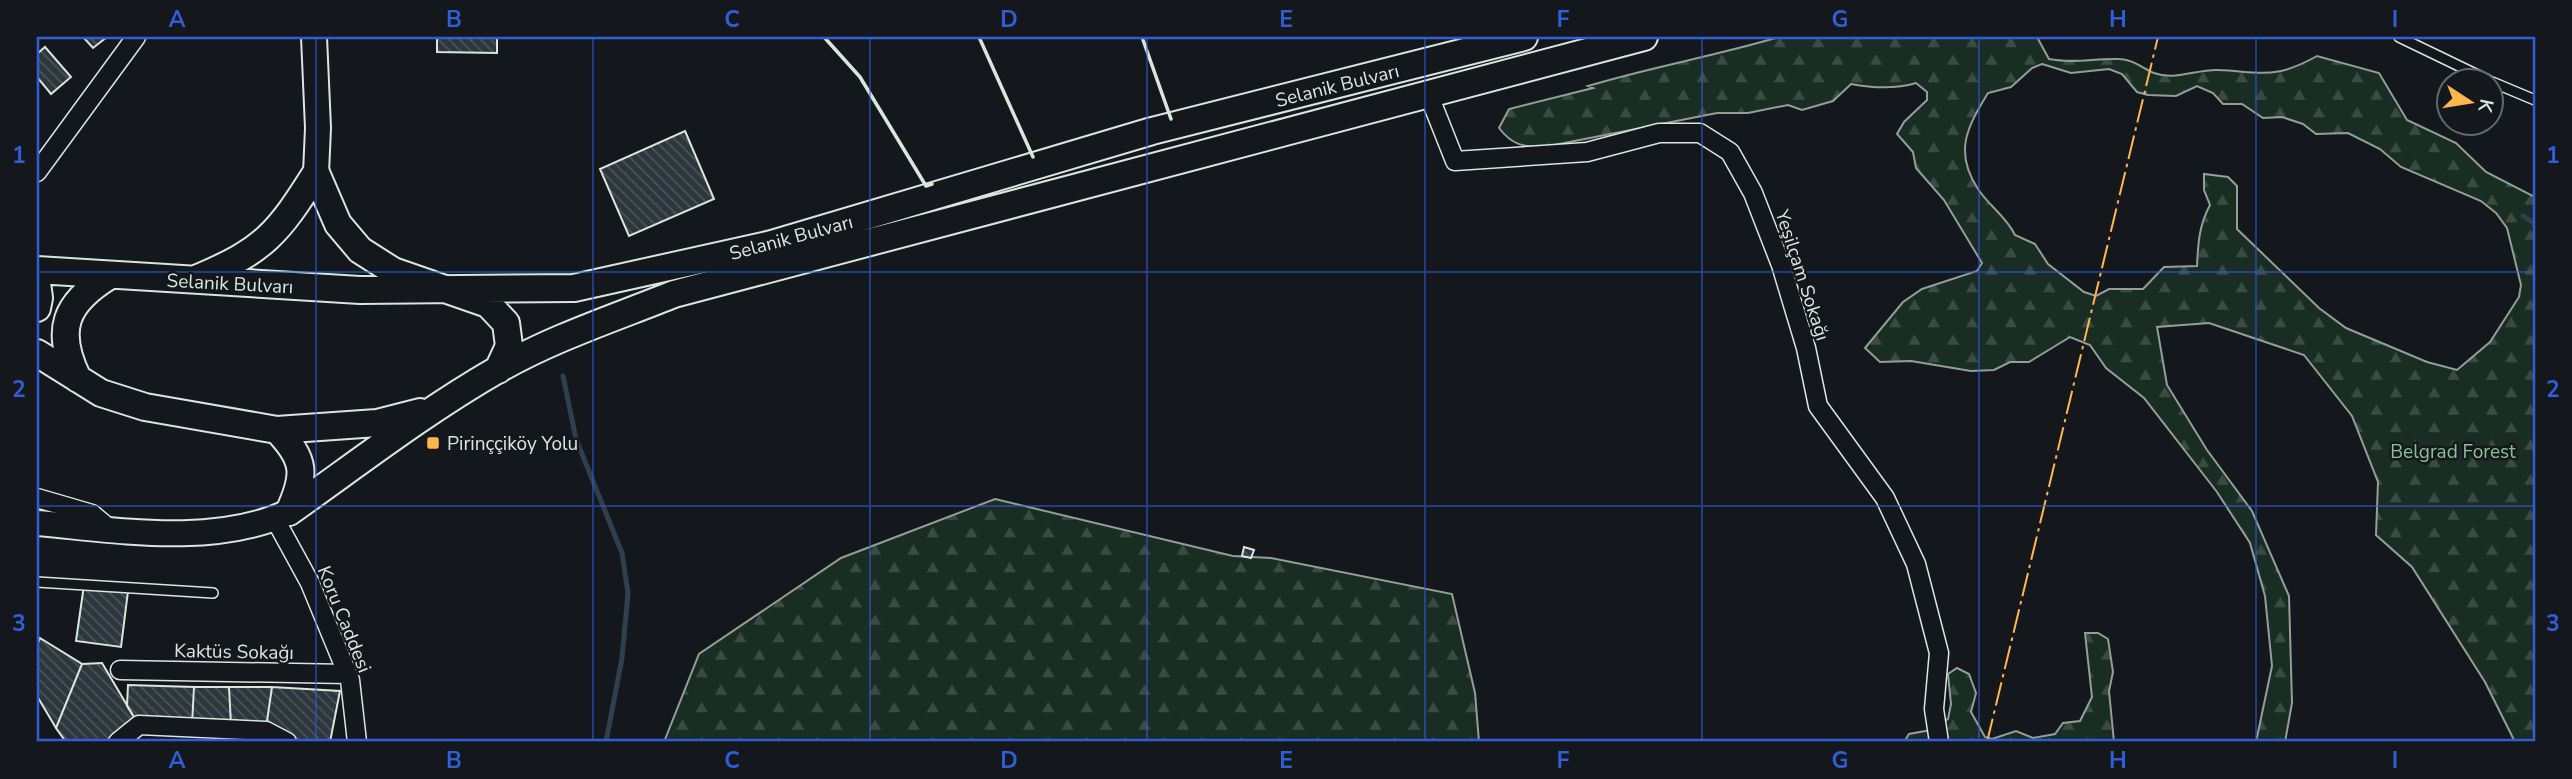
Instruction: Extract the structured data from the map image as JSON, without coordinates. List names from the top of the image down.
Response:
{
  "streets": {
    "main road": ["Selanik Bulvarı"],
    "street": ["Yeşilçam Sokağı", "Koru Caddesi", "Kaktüs Sokağı"]
  },
  "crossings": [
    ["Selanik Bulvarı", "Yeşilçam Sokağı"],
    ["Koru Caddesi", "Kaktüs Sokağı"]
  ],
  "parks": ["Belgrad Forest"],
  "places": {
    "transit": ["Pirinççiköy Yolu"]
  },
  "north": "right",
  "grid": {
    "columns": [
      "A",
      "B",
      "C",
      "D",
      "E",
      "F",
      "G",
      "H",
      "I"
    ],
    "rows": ["1", "2", "3"]
  }
}
